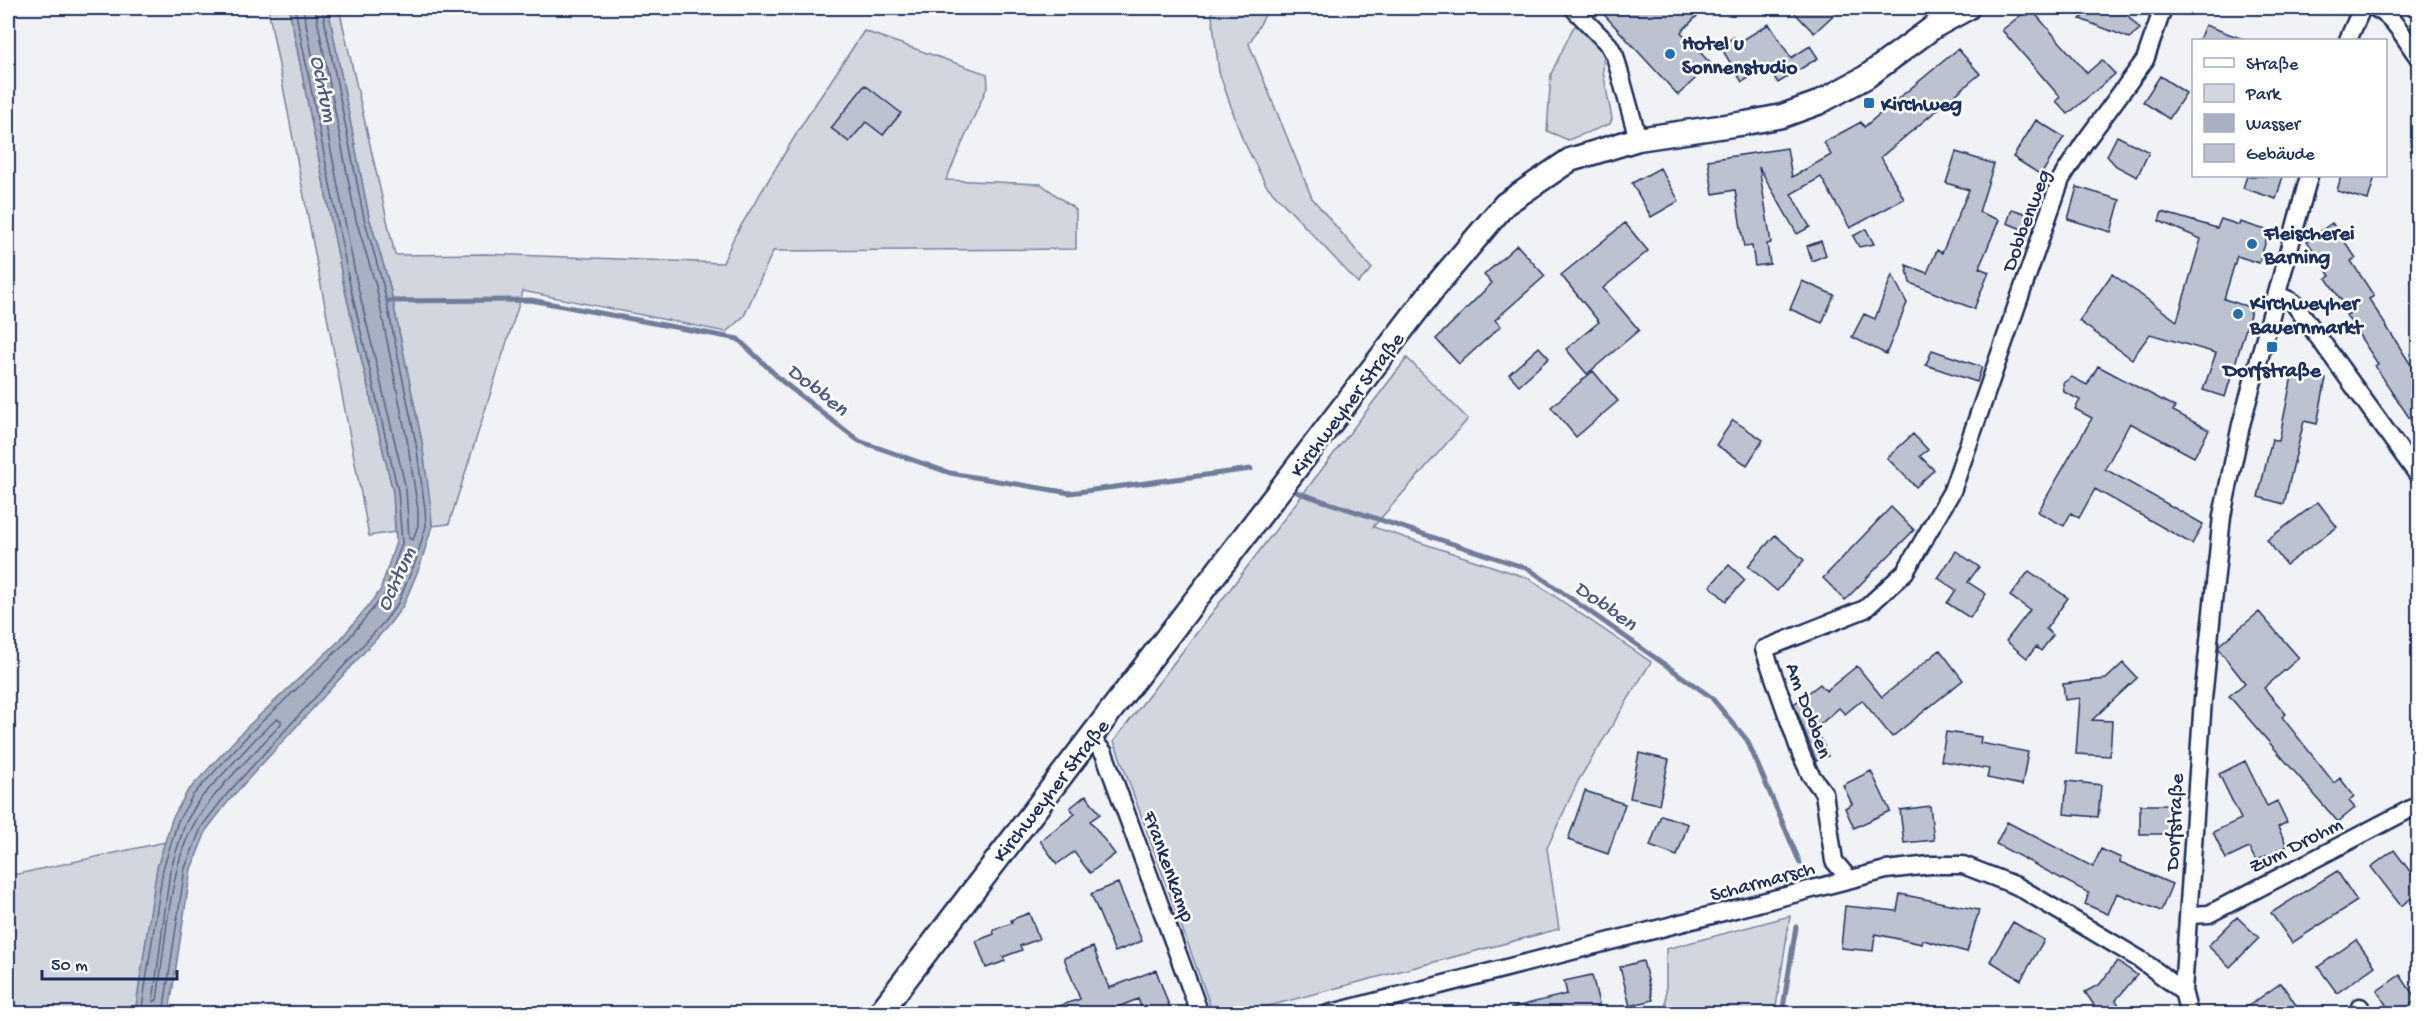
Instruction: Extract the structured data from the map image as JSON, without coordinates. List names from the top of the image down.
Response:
{
  "streets": {
    "main road": ["Kirchweyher Straße"],
    "street": [
      "Dobbenweg",
      "Am Dobben",
      "Dorfstraße",
      "Zum Drohm",
      "Frankenkamp",
      "Scharmarsch"
    ]
  },
  "crossings": [
    ["Dobbenweg", "Am Dobben"],
    ["Kirchweyher Straße", "Frankenkamp"],
    ["Am Dobben", "Scharmarsch"],
    ["Dorfstraße", "Zum Drohm"],
    ["Dorfstraße", "Scharmarsch"]
  ],
  "water": ["Ochtum", "Dobben"],
  "places": {
    "other": ["Hotel u Sonnenstudio", "Fleischerei Barning", "Kirchweyher Bauernmarkt"],
    "transit": ["Kirchweg", "Dorfstraße"]
  },
  "legend": [
    "Straße",
    "Park",
    "Wasser",
    "Gebäude"
  ],
  "scale_bar": "50 m"
}
